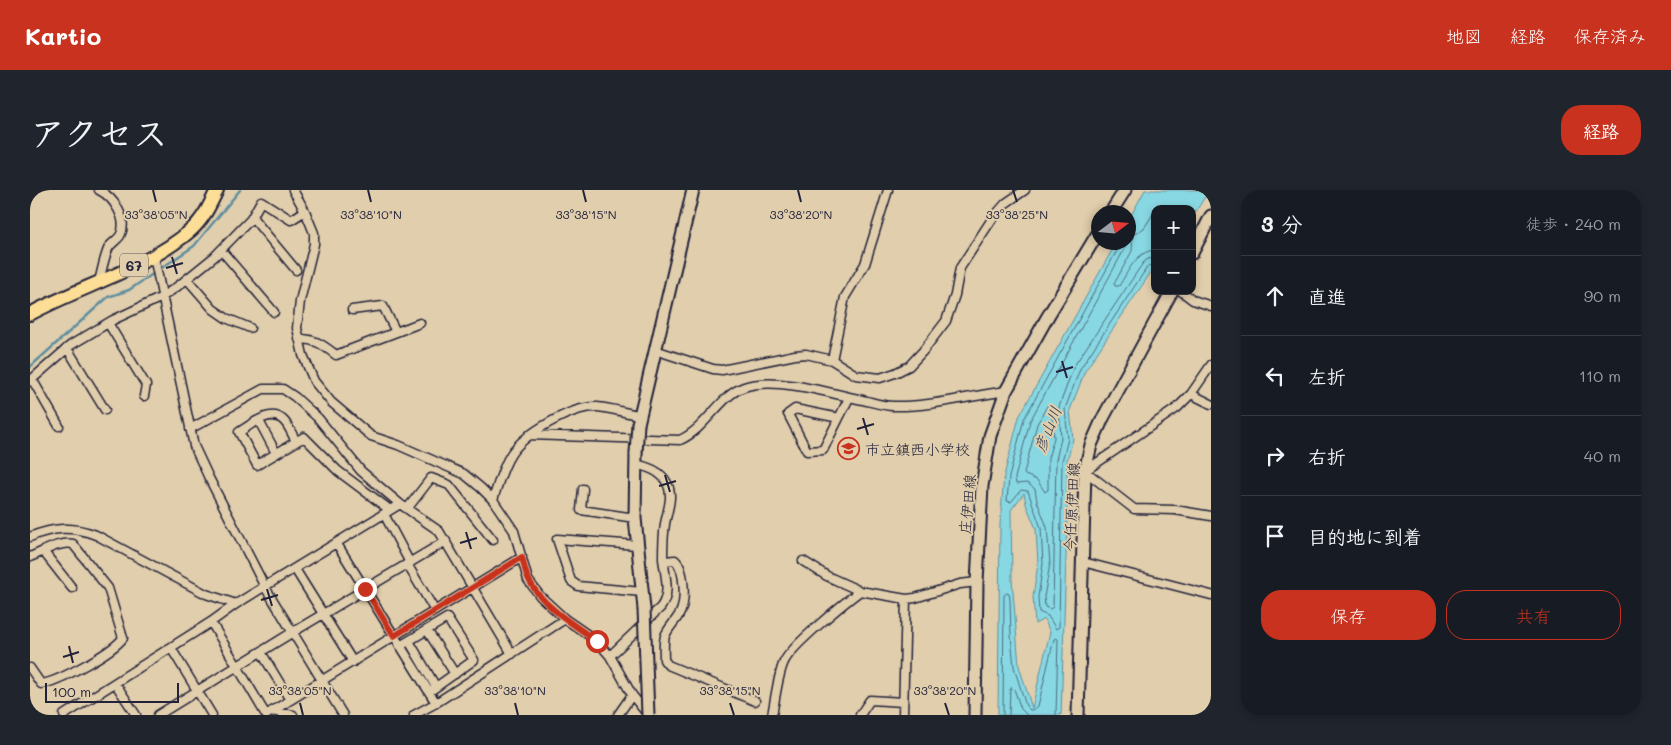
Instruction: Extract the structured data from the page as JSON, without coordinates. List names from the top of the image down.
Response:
{
  "streets": {
    "main road": ["67", "庄伊田線", "今任原伊田線"]
  },
  "water": ["彦山川"],
  "places": {
    "school or university": ["市立鎮西小学校"]
  },
  "scale_bar": "100 m",
  "north": "right",
  "page": {
    "header": "Kartio",
    "nav": ["地図", "経路", "保存済み"],
    "title": "アクセス",
    "buttons": [
      "経路",
      ["保存", "共有"]
    ],
    "heading": ["3 分", "徒歩 · 240 m"],
    "map_buttons": ["+", "−"],
    "list": [
      ["直進", "90 m"],
      ["左折", "110 m"],
      ["右折", "40 m"],
      "目的地に到着"
    ],
    "scale": "100 m"
  },
  "coordinates": [
    "33°38'05\"N",
    "33°38'10\"N",
    "33°38'15\"N",
    "33°38'20\"N",
    "33°38'25\"N"
  ]
}
